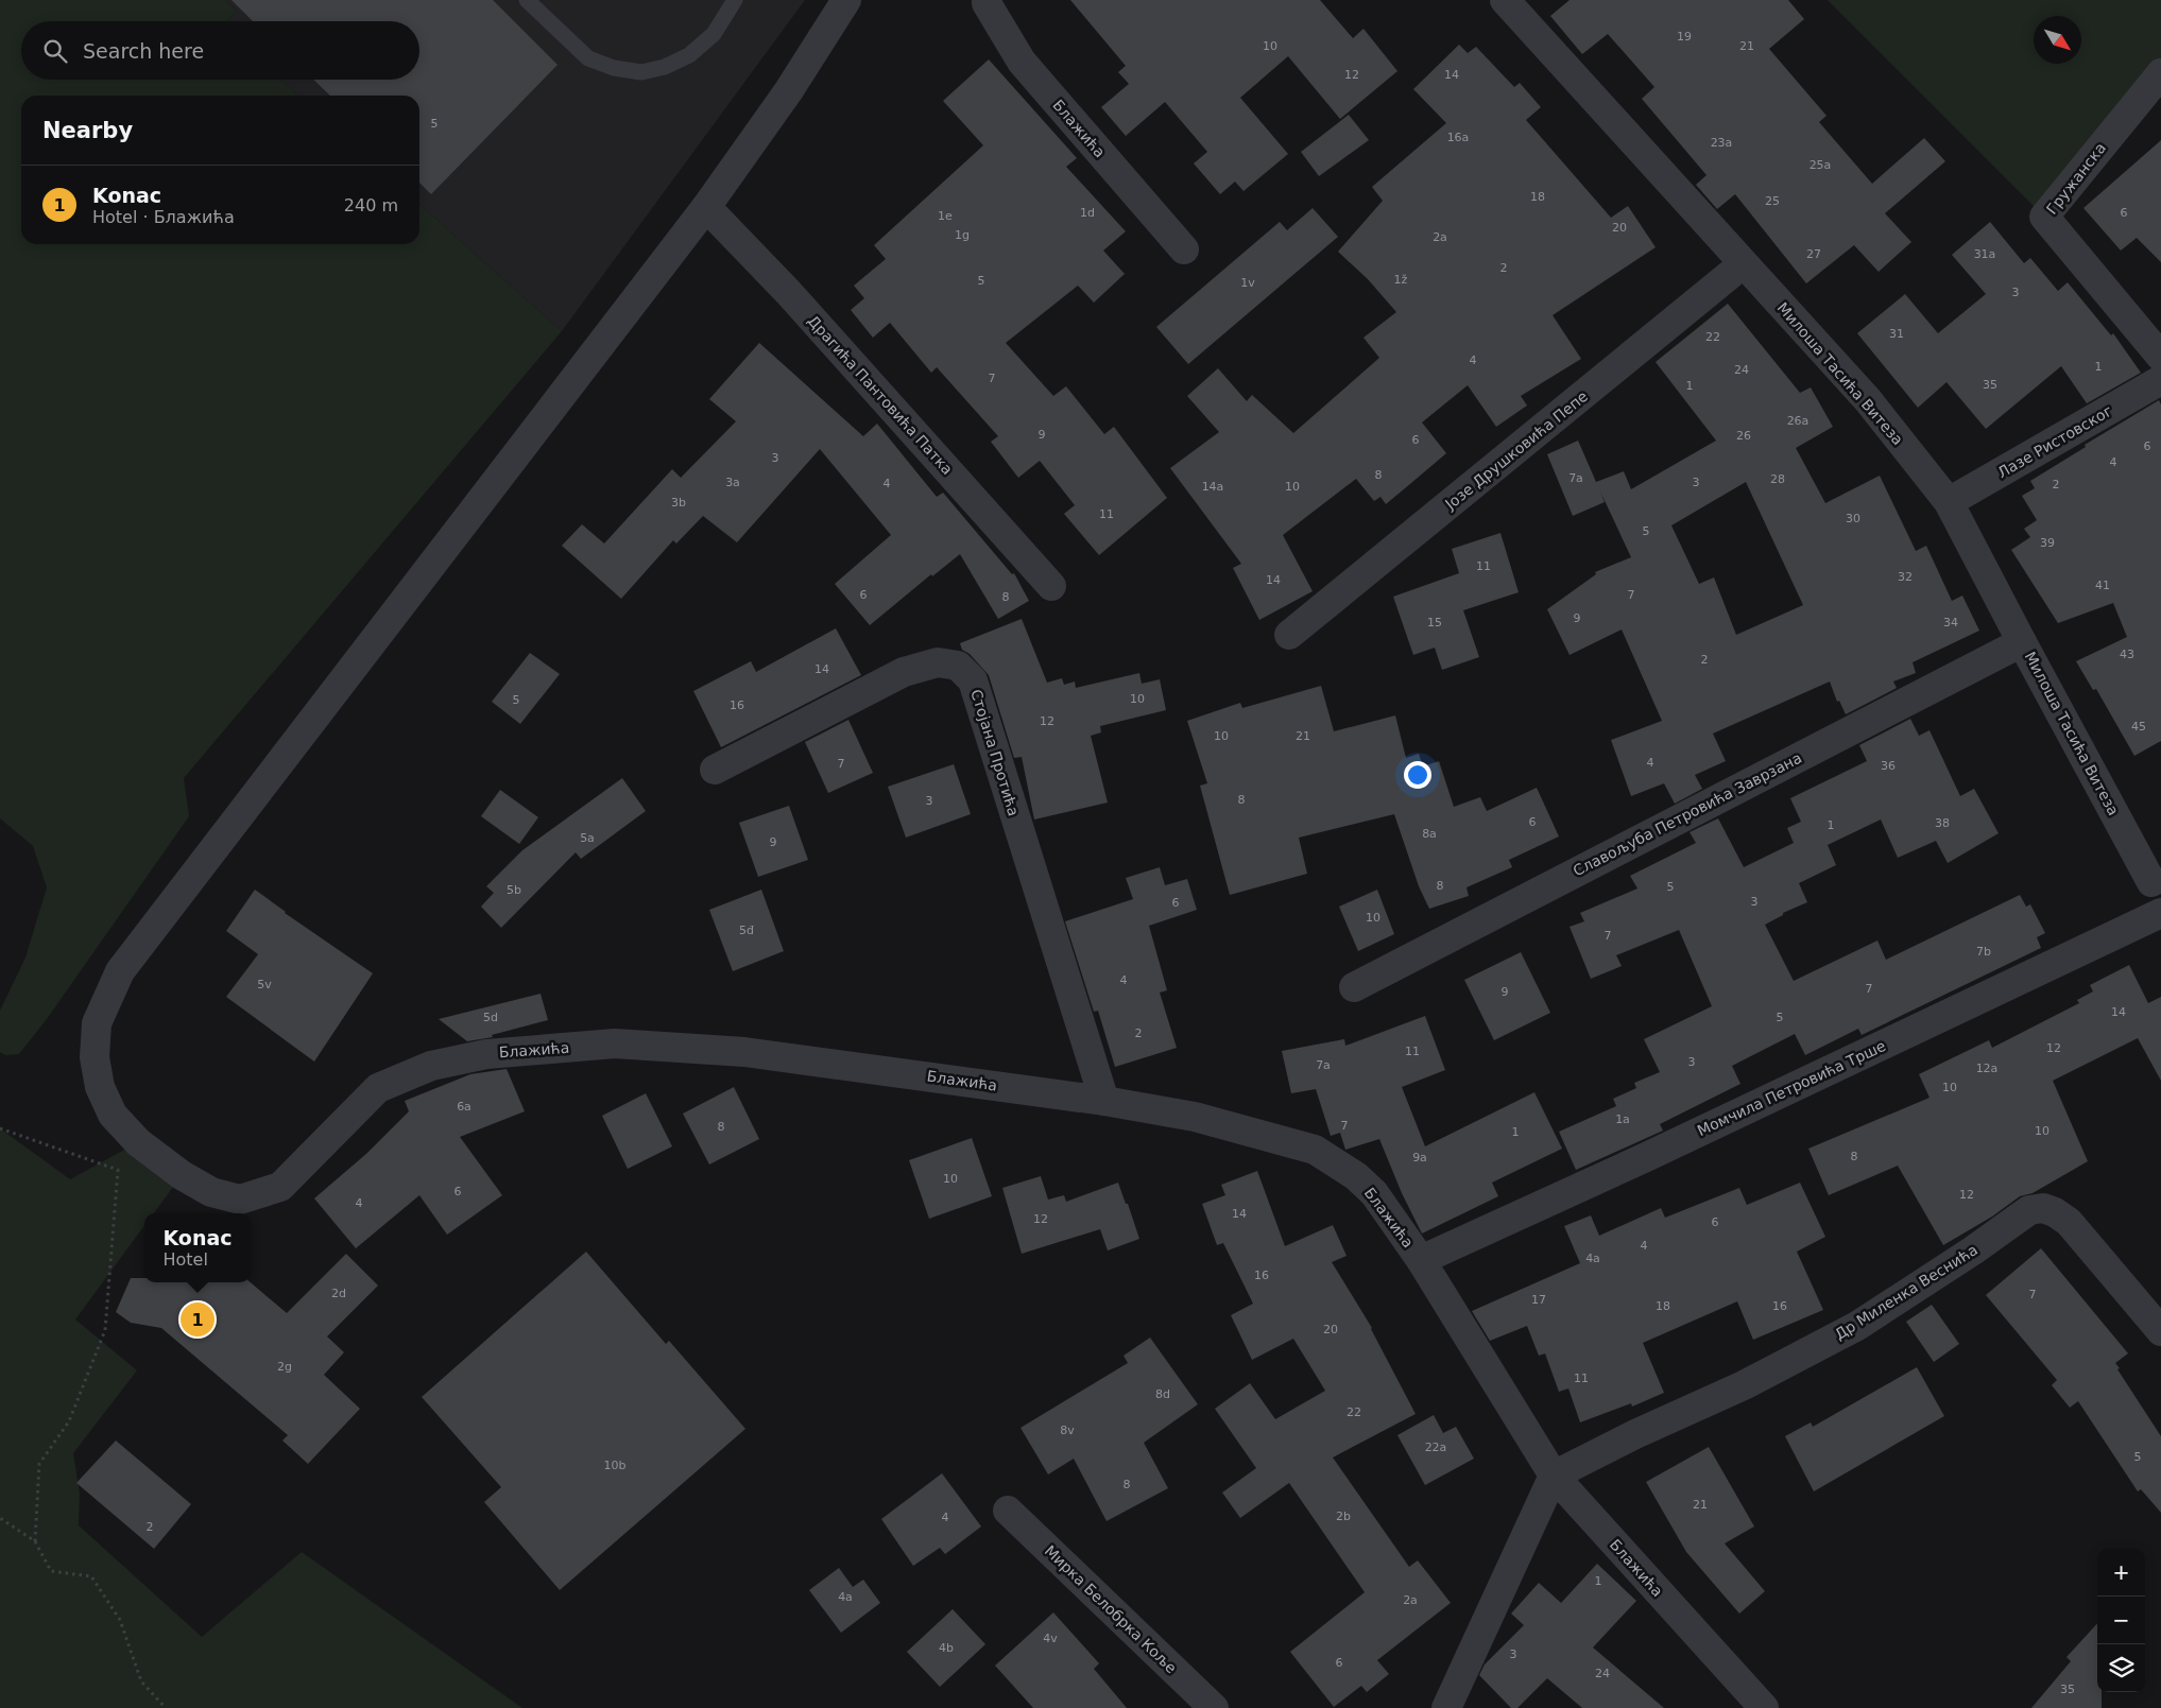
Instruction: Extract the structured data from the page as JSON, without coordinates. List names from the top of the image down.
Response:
{
  "streets": {
    "street": [
      "Блажића",
      "Гружанска",
      "Милоша Тасића Витеза",
      "Драгића Пантовића Патка",
      "Лазе Ристовског",
      "Јозе Друшковића Пепе",
      "Стојана Протића",
      "Славољуба Петровића Заврзана",
      "Момчила Петровића Трше",
      "Др Миленка Веснића",
      "Мирка Белобрка Коље"
    ]
  },
  "crossings": [
    ["Блажића", "Драгића Пантовића Патка"],
    ["Блажића", "Стојана Протића"],
    ["Блажића", "Момчила Петровића Трше"],
    ["Блажића", "Др Миленка Веснића"],
    ["Милоша Тасића Витеза", "Лазе Ристовског"],
    ["Милоша Тасића Витеза", "Јозе Друшковића Пепе"],
    ["Милоша Тасића Витеза", "Славољуба Петровића Заврзана"]
  ],
  "house_numbers": [
    "19",
    "10",
    "21",
    "12",
    "14",
    "5",
    "16a",
    "23a",
    "25a",
    "18",
    "25",
    "1d",
    "6",
    "1e",
    "20",
    "1g",
    "2a",
    "27",
    "31a",
    "2",
    "1ž",
    "5",
    "1v",
    "3",
    "31",
    "22",
    "4",
    "1",
    "24",
    "7",
    "35",
    "1",
    "26a",
    "9",
    "26",
    "6",
    "6",
    "3",
    "4",
    "8",
    "7a",
    "28",
    "3a",
    "3",
    "4",
    "2",
    "14a",
    "10",
    "3b",
    "11",
    "30",
    "5",
    "39",
    "11",
    "32",
    "14",
    "41",
    "6",
    "7",
    "8",
    "9",
    "15",
    "34",
    "43",
    "2",
    "14",
    "10",
    "5",
    "16",
    "12",
    "45",
    "10",
    "21",
    "4",
    "7",
    "36",
    "8",
    "3",
    "6",
    "38",
    "1",
    "8a",
    "5a",
    "9",
    "8",
    "5",
    "5b",
    "3",
    "6",
    "10",
    "5đ",
    "7",
    "7b",
    "4",
    "5v",
    "7",
    "9",
    "14",
    "5d",
    "5",
    "2",
    "12",
    "11",
    "3",
    "7a",
    "12a",
    "10",
    "6a",
    "1a",
    "7",
    "8",
    "10",
    "1",
    "8",
    "9a",
    "10",
    "6",
    "12",
    "4",
    "14",
    "12",
    "6",
    "4",
    "4a",
    "16",
    "2d",
    "7",
    "17",
    "18",
    "16",
    "20",
    "2g",
    "11",
    "8d",
    "22",
    "8v",
    "22a",
    "5",
    "10b",
    "8",
    "21",
    "2b",
    "4",
    "2",
    "1",
    "4a",
    "2a",
    "4v",
    "4b",
    "3",
    "6",
    "24",
    "35"
  ],
  "north": "bottom right",
  "page": {
    "search": "Search here",
    "heading": "Nearby",
    "list": [
      {
        "mark": "1",
        "name": "Konac",
        "note": "Hotel · Блажића",
        "value": "240 m"
      }
    ],
    "popup": ["Konac", "Hotel"],
    "pins": "1",
    "map_buttons": ["+", "−"]
  }
}
